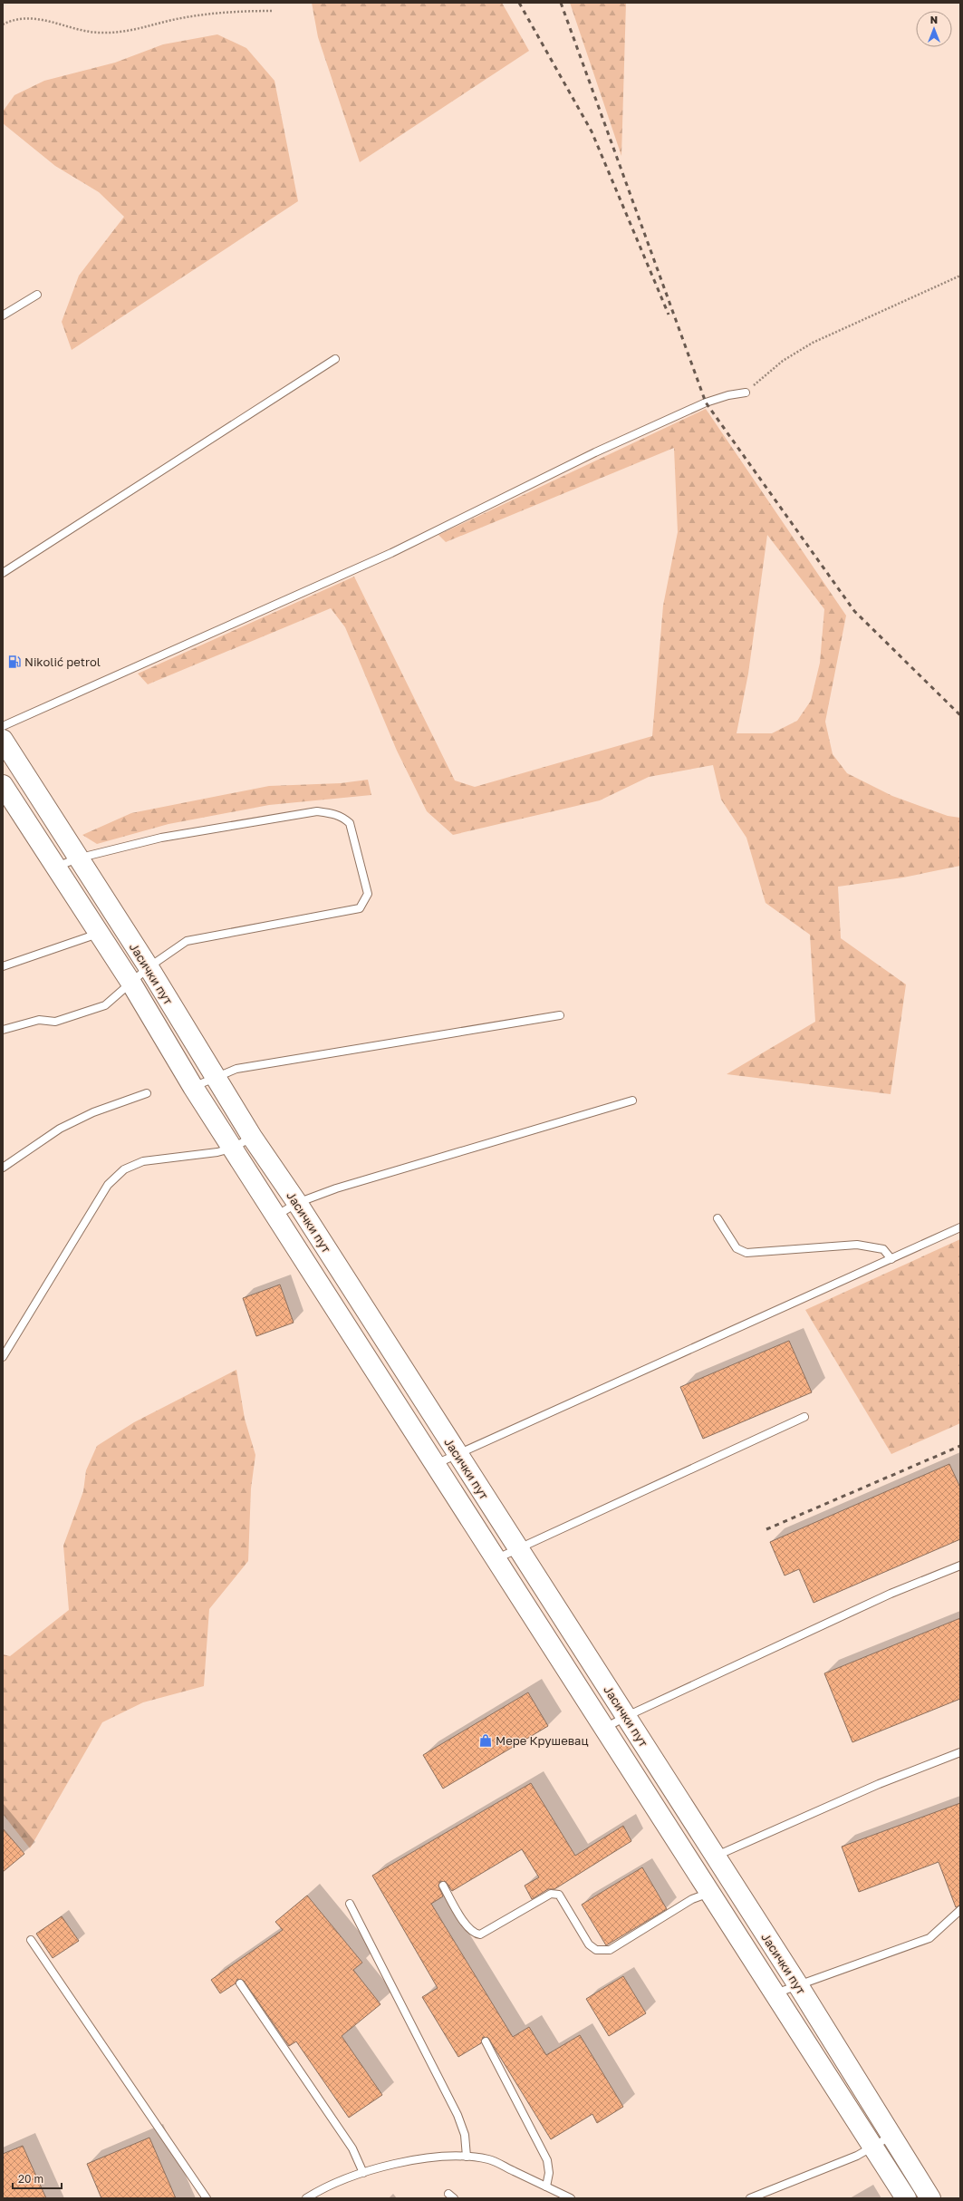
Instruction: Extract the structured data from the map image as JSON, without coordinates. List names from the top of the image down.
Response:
{
  "streets": {
    "main road": ["Јасички пут"]
  },
  "places": {
    "fuel station": ["Nikolić petrol"],
    "shop": ["Мере Крушевац"]
  },
  "scale_bar": "20 m",
  "north": "top"
}
